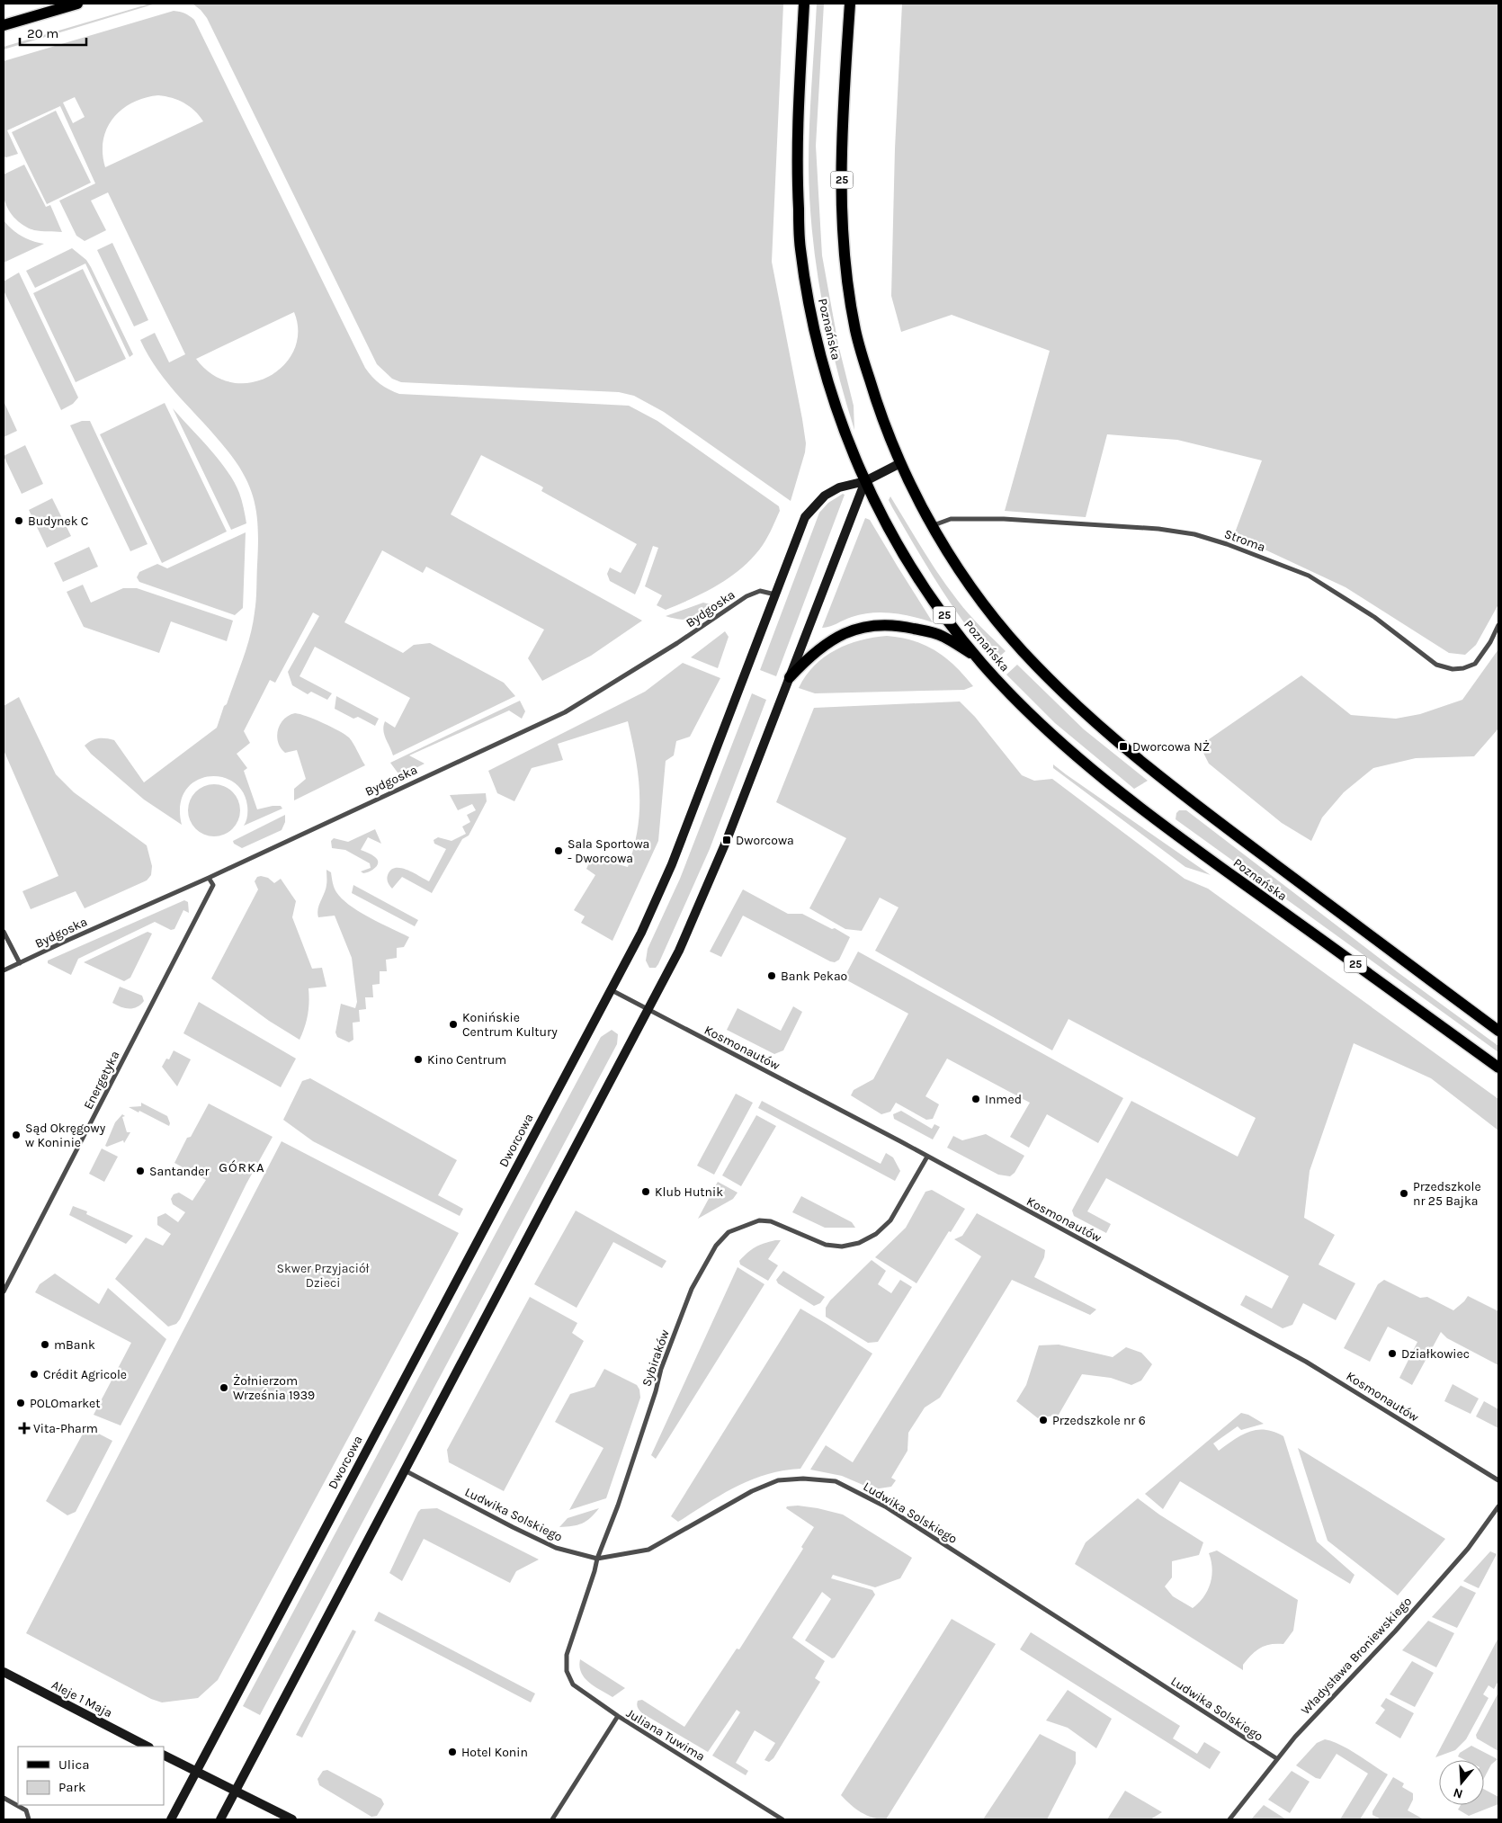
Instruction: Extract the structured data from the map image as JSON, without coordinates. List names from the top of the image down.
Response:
{
  "streets": {
    "main road": ["25", "Poznańska"],
    "street": [
      "Stroma",
      "Bydgoska",
      "Kosmonautów",
      "Energetyka",
      "Dworcowa",
      "Sybiraków",
      "Ludwika Solskiego",
      "Władysława Broniewskiego",
      "Aleje 1 Maja",
      "Juliana Tuwima"
    ]
  },
  "crossings": [
    ["Poznańska", "Stroma"],
    ["Poznańska", "Dworcowa"],
    ["Bydgoska", "Energetyka"],
    ["Bydgoska", "Dworcowa"],
    ["Kosmonautów", "Dworcowa"],
    ["Kosmonautów", "Sybiraków"],
    ["Sybiraków", "Ludwika Solskiego"],
    ["Sybiraków", "Juliana Tuwima"],
    ["Ludwika Solskiego", "Władysława Broniewskiego"]
  ],
  "districts": ["GÓRKA"],
  "parks": ["Skwer Przyjaciół Dzieci"],
  "places": {
    "other": [
      "Budynek C",
      "Sala Sportowa - Dworcowa",
      "Bank Pekao",
      "Konińskie Centrum Kultury",
      "Kino Centrum",
      "Inmed",
      "Sąd Okręgowy w Koninie",
      "Santander",
      "Klub Hutnik",
      "Przedszkole nr 25 Bajka",
      "mBank",
      "Działkowiec",
      "Crédit Agricole",
      "Żołnierzom Września 1939",
      "POLOmarket",
      "Przedszkole nr 6",
      "Hotel Konin"
    ],
    "transit": ["Dworcowa NŻ", "Dworcowa"],
    "health": ["Vita-Pharm"]
  },
  "legend": ["Ulica", "Park"],
  "scale_bar": "20 m",
  "north": "bottom"
}
